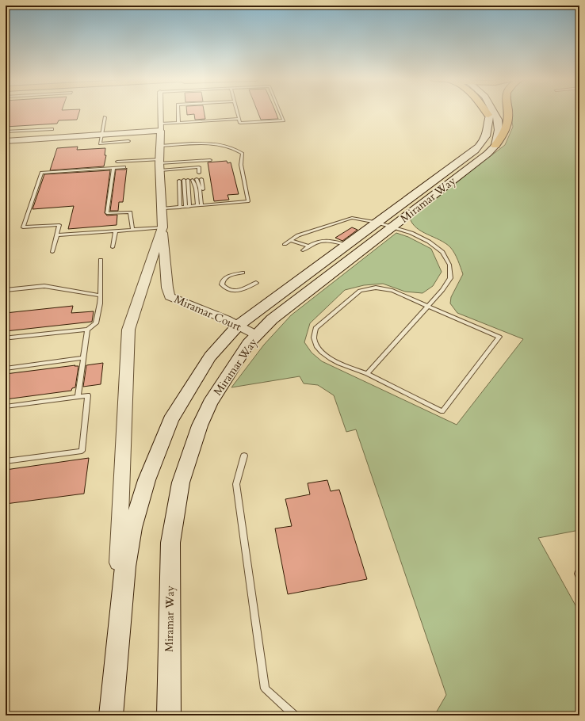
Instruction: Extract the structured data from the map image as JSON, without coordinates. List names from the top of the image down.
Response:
{
  "streets": {
    "main road": ["Miramar Way"],
    "street": ["Miramar Court"]
  },
  "crossings": [
    ["Miramar Way", "Miramar Court"]
  ]
}
